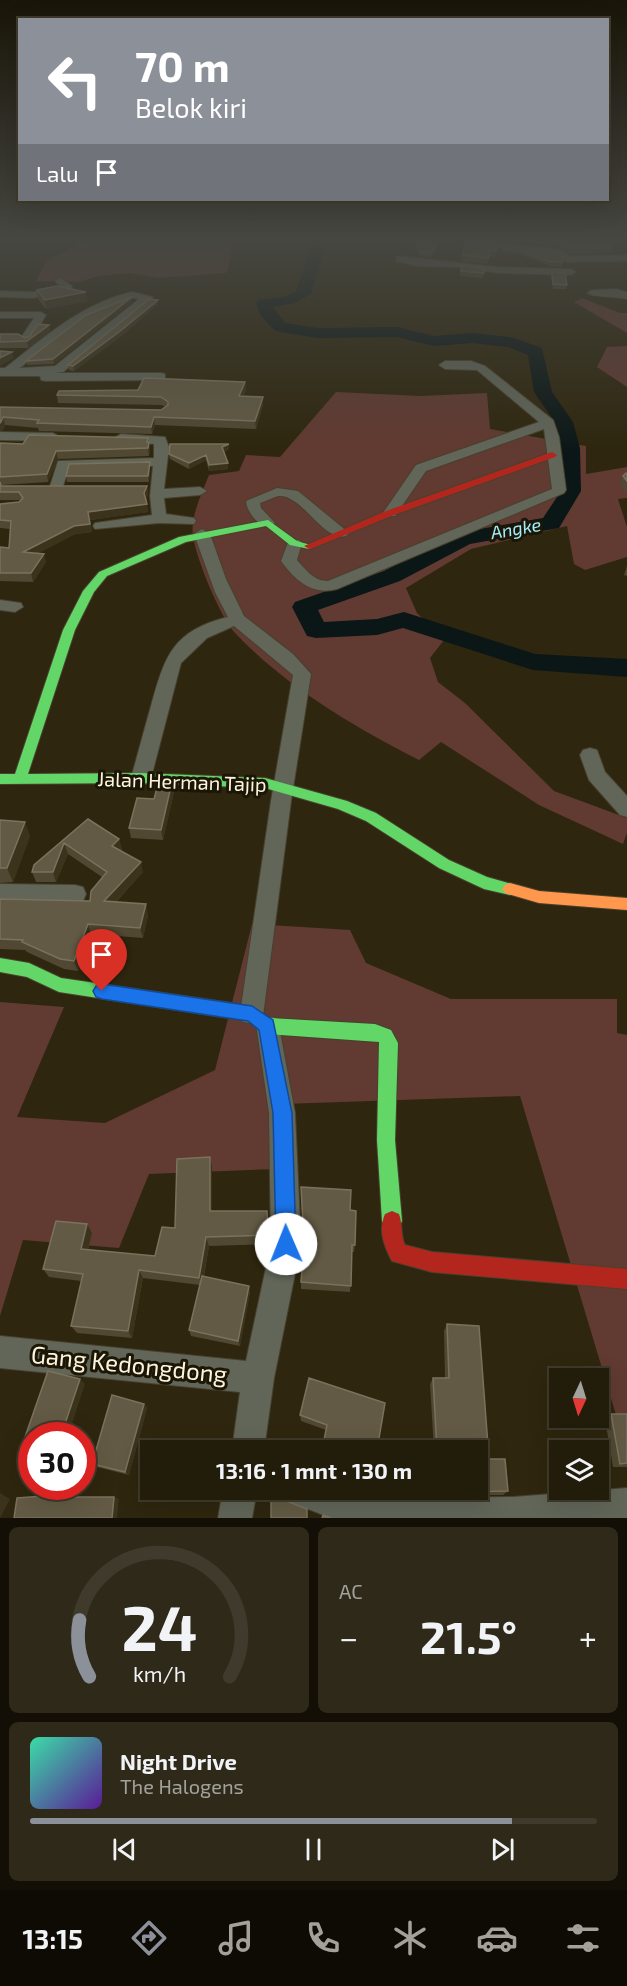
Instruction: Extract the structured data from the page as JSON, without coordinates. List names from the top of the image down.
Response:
{
  "streets": {
    "street": ["Jalan Herman Tajip", "Gang Kedongdong"]
  },
  "water": ["Angke"],
  "north": "bottom",
  "page": {
    "turn": ["70 m", "Belok kiri"],
    "then": "Lalu",
    "limit": "30",
    "trip": "13:16 · 1 mnt · 130 m",
    "tile": "AC",
    "heat": ["−", "21.5°", "+"],
    "song": ["Night Drive", "The Halogens"],
    "tabs": "13:15",
    "gauge": ["24", "km/h"]
  }
}
